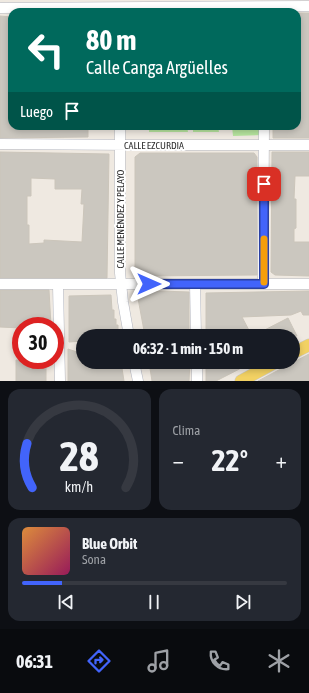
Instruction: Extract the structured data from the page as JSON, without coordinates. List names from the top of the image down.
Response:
{
  "streets": {
    "street": ["CALLE EZCURDIA", "CALLE MENÉNDEZ Y PELAYO"]
  },
  "crossings": [
    ["CALLE EZCURDIA", "CALLE MENÉNDEZ Y PELAYO"]
  ],
  "page": {
    "turn": ["80 m", "Calle Canga Argüelles"],
    "then": "Luego",
    "limit": "30",
    "trip": "06:32 · 1 min · 150 m",
    "tile": "Clima",
    "heat": ["−", "22°", "+"],
    "song": ["Blue Orbit", "Sona"],
    "tabs": "06:31",
    "gauge": ["28", "km/h"]
  }
}
